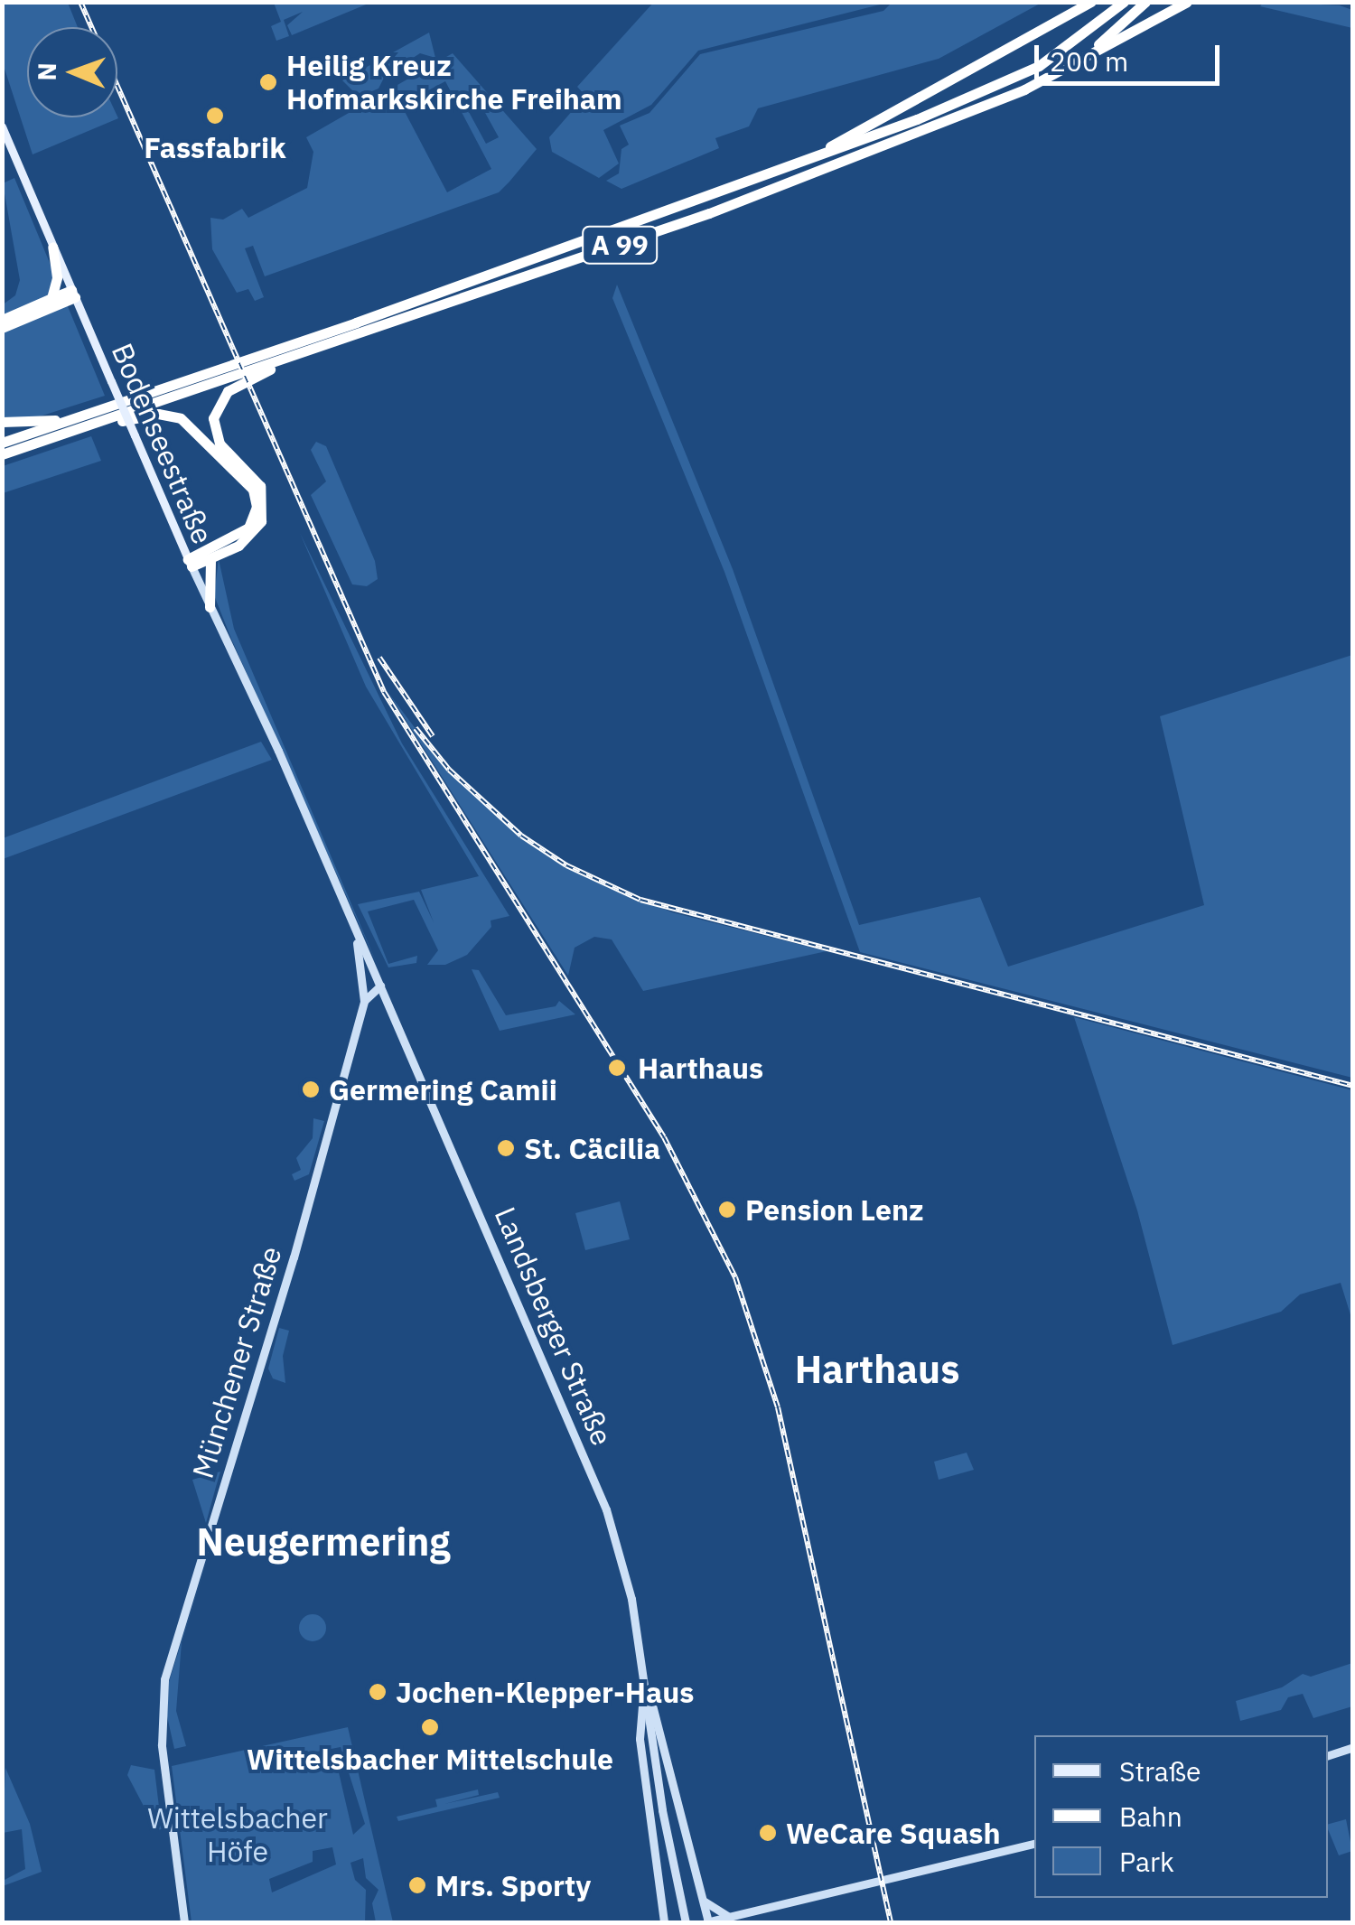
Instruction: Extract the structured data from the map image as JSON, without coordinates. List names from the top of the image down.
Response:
{
  "streets": {
    "highway": ["A 99"],
    "main road": ["Bodenseestraße", "Landsberger Straße", "Münchener Straße"]
  },
  "crossings": [
    ["Bodenseestraße", "Landsberger Straße"]
  ],
  "districts": ["Harthaus", "Neugermering"],
  "parks": ["Wittelsbacher Höfe"],
  "places": [
    "Heilig Kreuz Hofmarkskirche Freiham",
    "Fassfabrik",
    "Harthaus",
    "Germering Camii",
    "St. Cäcilia",
    "Pension Lenz",
    "Jochen-Klepper-Haus",
    "Wittelsbacher Mittelschule",
    "WeCare Squash",
    "Mrs. Sporty"
  ],
  "legend": ["Straße", "Bahn", "Park"],
  "scale_bar": "200 m",
  "north": "left"
}
